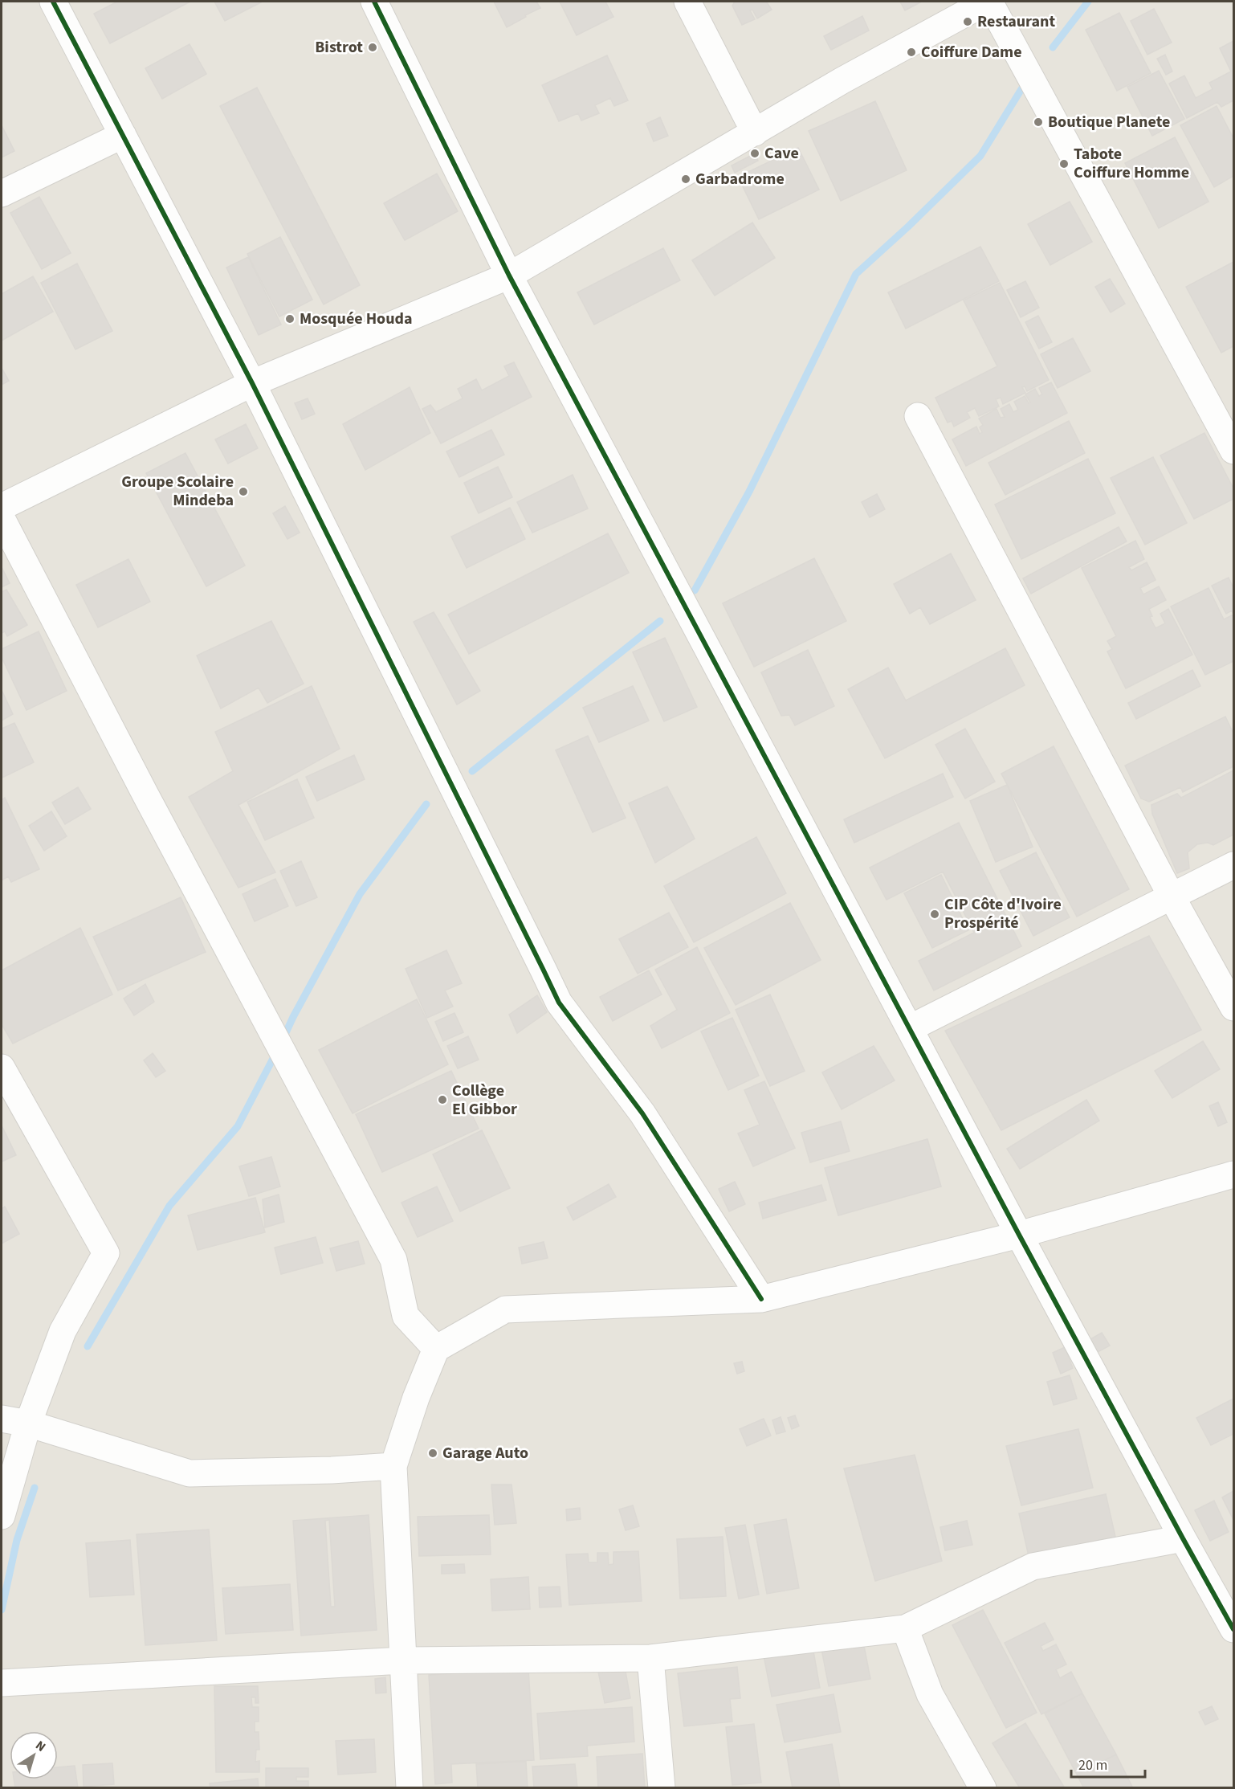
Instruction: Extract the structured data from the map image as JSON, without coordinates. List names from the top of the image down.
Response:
{
  "places": [
    "Restaurant",
    "Bistrot",
    "Coiffure Dame",
    "Boutique Planete",
    "Cave",
    "Tabote Coiffure Homme",
    "Garbadrome",
    "Mosquée Houda",
    "Groupe Scolaire Mindeba",
    "CIP Côte d'Ivoire Prospérité",
    "Collège El Gibbor",
    "Garage Auto"
  ],
  "scale_bar": "20 m",
  "north": "top right"
}
